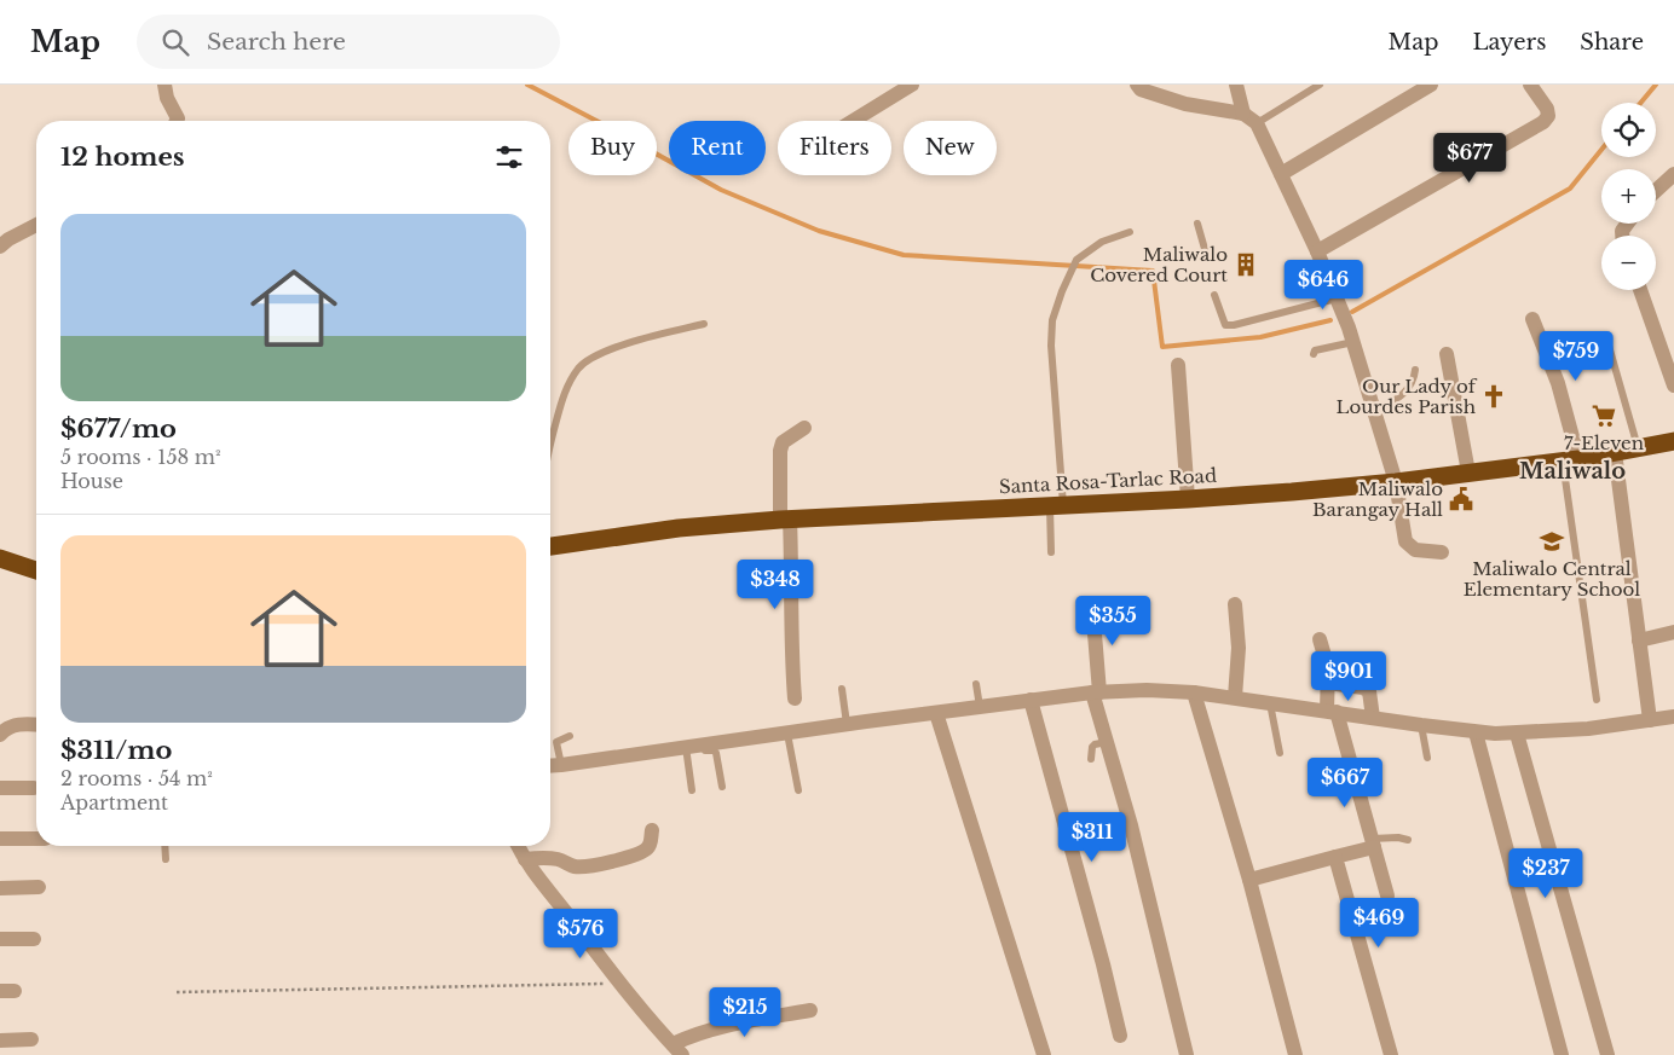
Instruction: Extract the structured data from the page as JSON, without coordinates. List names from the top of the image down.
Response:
{
  "streets": {
    "highway": ["Santa Rosa-Tarlac Road"]
  },
  "districts": ["Maliwalo"],
  "places": {
    "building": ["Maliwalo Covered Court"],
    "church": ["Our Lady of Lourdes Parish"],
    "supermarket": ["7-Eleven"],
    "public building": ["Maliwalo Barangay Hall"],
    "school or university": ["Maliwalo Central Elementary School"]
  },
  "page": {
    "header": "Map",
    "search": "Search here",
    "nav": ["Map", "Layers", "Share"],
    "map_buttons": ["+", "−"],
    "chip": [
      "Buy",
      "Rent",
      "Filters",
      "New"
    ],
    "heading": "12 homes",
    "price": [
      "$677",
      "$646",
      "$759",
      "$348",
      "$355",
      "$901",
      "$667",
      "$311",
      "$237",
      "$469",
      "$576",
      "$215"
    ],
    "list": [
      {
        "name": "$677/mo",
        "note": "5 rooms · 158 m² · House"
      },
      {
        "name": "$311/mo",
        "note": "2 rooms · 54 m² · Apartment"
      }
    ]
  }
}
